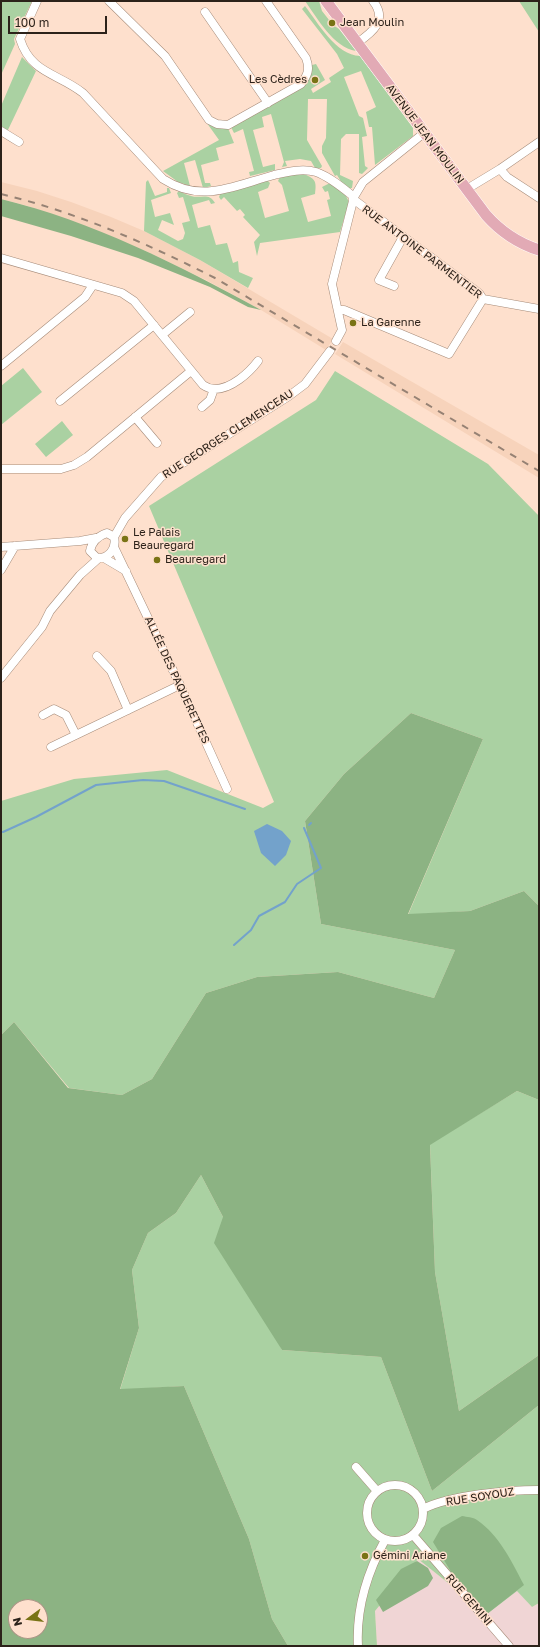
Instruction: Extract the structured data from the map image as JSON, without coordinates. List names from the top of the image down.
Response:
{
  "streets": {
    "main road": ["AVENUE JEAN MOULIN"],
    "street": [
      "RUE ANTOINE PARMENTIER",
      "RUE GEORGES CLEMENCEAU",
      "ALLÉE DES PAQUERETTES",
      "RUE SOYOUZ",
      "RUE GEMINI"
    ]
  },
  "crossings": [
    ["RUE GEORGES CLEMENCEAU", "ALLÉE DES PAQUERETTES"],
    ["RUE SOYOUZ", "RUE GEMINI"]
  ],
  "places": [
    "Jean Moulin",
    "Les Cèdres",
    "La Garenne",
    "Le Palais Beauregard",
    "Beauregard",
    "Gémini Ariane"
  ],
  "scale_bar": "100 m",
  "north": "left"
}
